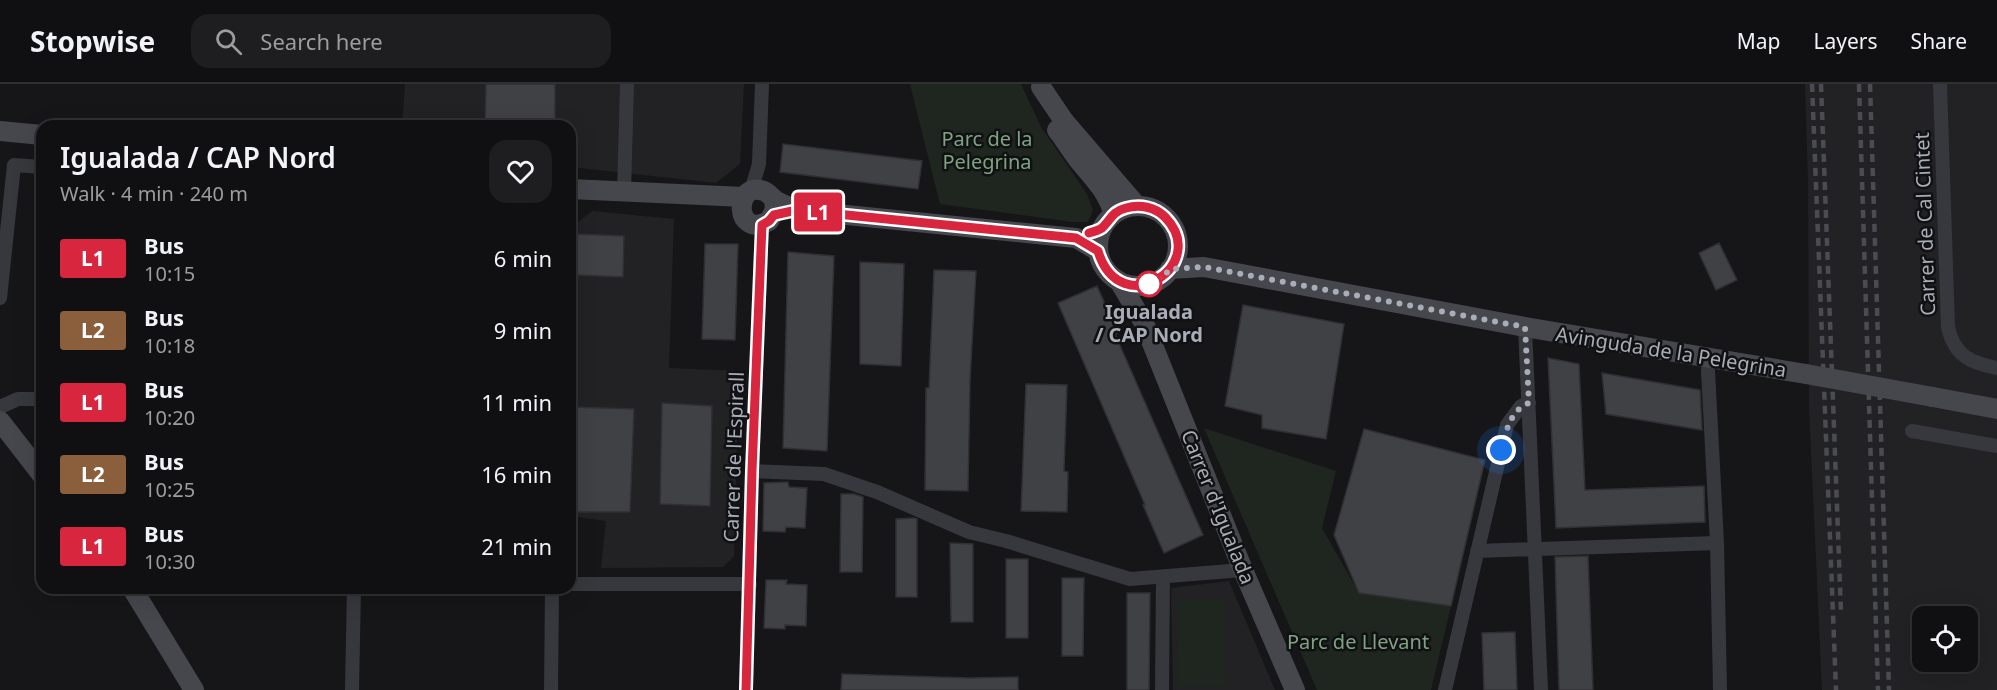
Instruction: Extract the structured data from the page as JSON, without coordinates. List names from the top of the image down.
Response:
{
  "streets": {
    "street": [
      "Carrer de Cal Cintet",
      "Avinguda de la Pelegrina",
      "Carrer de l'Espirall",
      "Carrer d'Igualada"
    ]
  },
  "crossings": [
    ["Avinguda de la Pelegrina", "Carrer d'Igualada"]
  ],
  "parks": ["Parc de la Pelegrina", "Parc de Llevant"],
  "places": ["Igualada / CAP Nord"],
  "lines": ["bus line L1"],
  "page": {
    "header": "Stopwise",
    "search": "Search here",
    "nav": ["Map", "Layers", "Share"],
    "on_map": "L1",
    "heading": ["Igualada / CAP Nord", "Walk · 4 min · 240 m"],
    "list": [
      {
        "mark": "L1",
        "name": "Bus",
        "note": "10:15",
        "value": "6 min"
      },
      {
        "mark": "L2",
        "name": "Bus",
        "note": "10:18",
        "value": "9 min"
      },
      {
        "mark": "L1",
        "name": "Bus",
        "note": "10:20",
        "value": "11 min"
      },
      {
        "mark": "L2",
        "name": "Bus",
        "note": "10:25",
        "value": "16 min"
      },
      {
        "mark": "L1",
        "name": "Bus",
        "note": "10:30",
        "value": "21 min"
      }
    ]
  }
}
